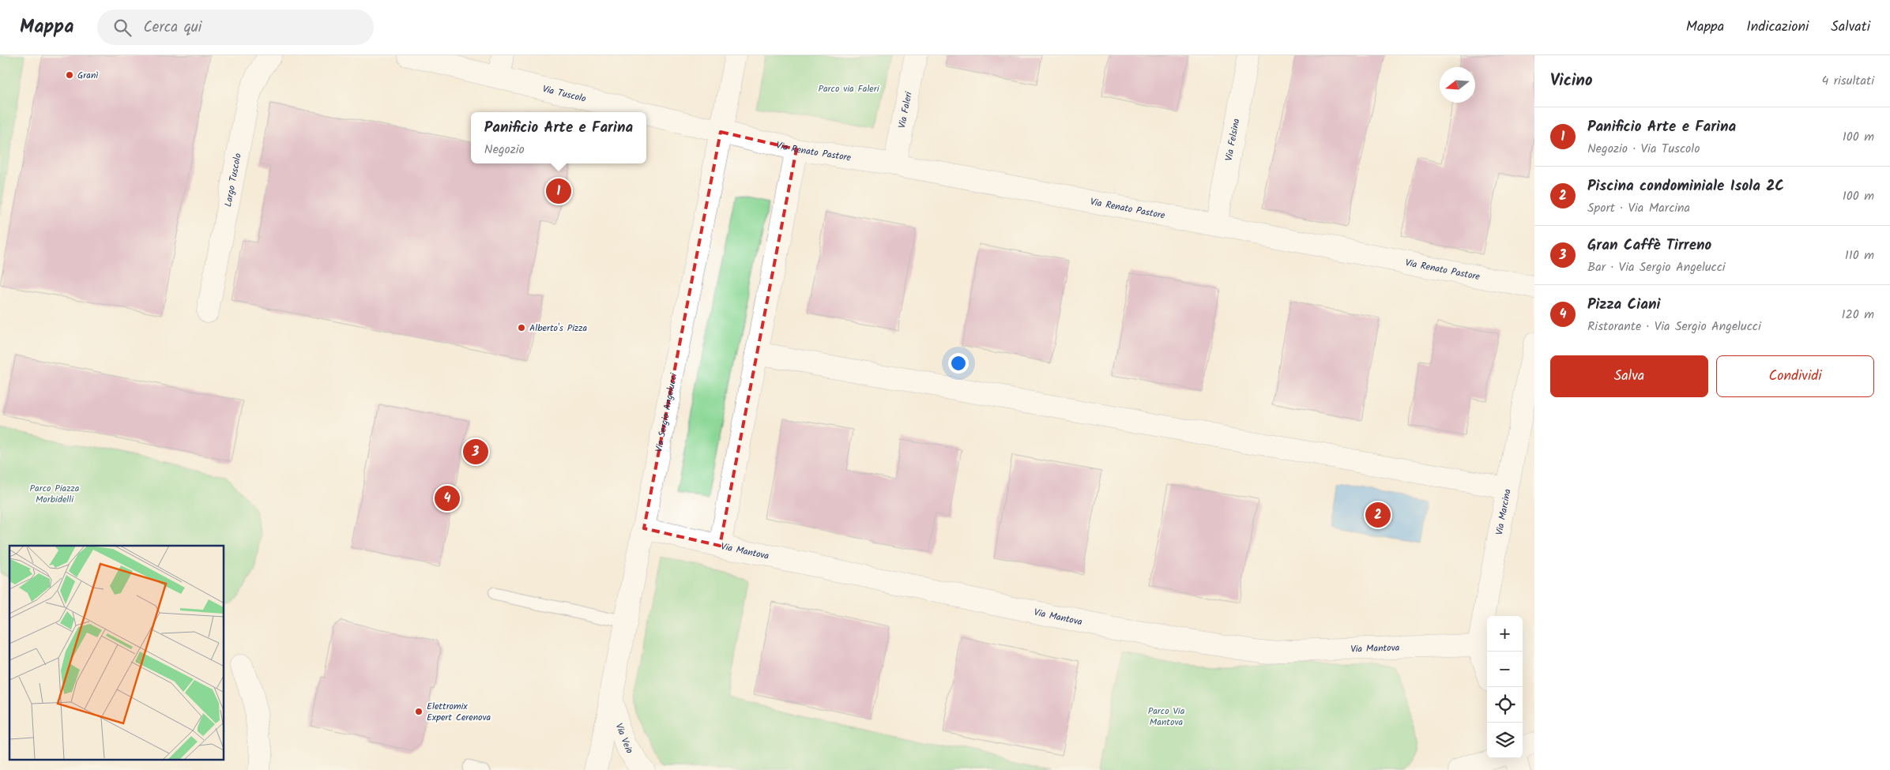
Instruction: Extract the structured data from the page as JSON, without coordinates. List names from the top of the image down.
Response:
{
  "streets": {
    "street": [
      "Via Tuscolo",
      "Via Faleri",
      "Via Felsina",
      "Via Renato Pastore",
      "Largo Tuscolo",
      "Via Sergio Angelucci",
      "Via Marcina",
      "Via Mantova",
      "Via Veio"
    ]
  },
  "crossings": [
    ["Via Tuscolo", "Via Renato Pastore"],
    ["Via Tuscolo", "Via Sergio Angelucci"],
    ["Via Faleri", "Via Renato Pastore"],
    ["Via Felsina", "Via Renato Pastore"],
    ["Via Renato Pastore", "Via Sergio Angelucci"],
    ["Via Sergio Angelucci", "Via Mantova"],
    ["Via Sergio Angelucci", "Via Veio"],
    ["Via Marcina", "Via Mantova"]
  ],
  "parks": ["Parco via Faleri", "Parco Piazza Morbidelli", "Parco Via Mantova"],
  "places": ["Granì", "Alberto's Pizza", "Elettromix Expert Cerenova"],
  "north": "left",
  "page": {
    "header": "Mappa",
    "search": "Cerca qui",
    "nav": ["Mappa", "Indicazioni", "Salvati"],
    "heading": ["Vicino", "4 risultati"],
    "list": [
      {
        "mark": "1",
        "name": "Panificio Arte e Farina",
        "note": "Negozio · Via Tuscolo",
        "value": "100 m"
      },
      {
        "mark": "2",
        "name": "Piscina condominiale Isola 2C",
        "note": "Sport · Via Marcina",
        "value": "100 m"
      },
      {
        "mark": "3",
        "name": "Gran Caffè Tirreno",
        "note": "Bar · Via Sergio Angelucci",
        "value": "110 m"
      },
      {
        "mark": "4",
        "name": "Pizza Ciani",
        "note": "Ristorante · Via Sergio Angelucci",
        "value": "120 m"
      }
    ],
    "popup": ["Panificio Arte e Farina", "Negozio"],
    "pins": [
      "1",
      "3",
      "4",
      "2"
    ],
    "buttons": ["Salva", "Condividi"],
    "map_buttons": ["+", "−"]
  }
}
